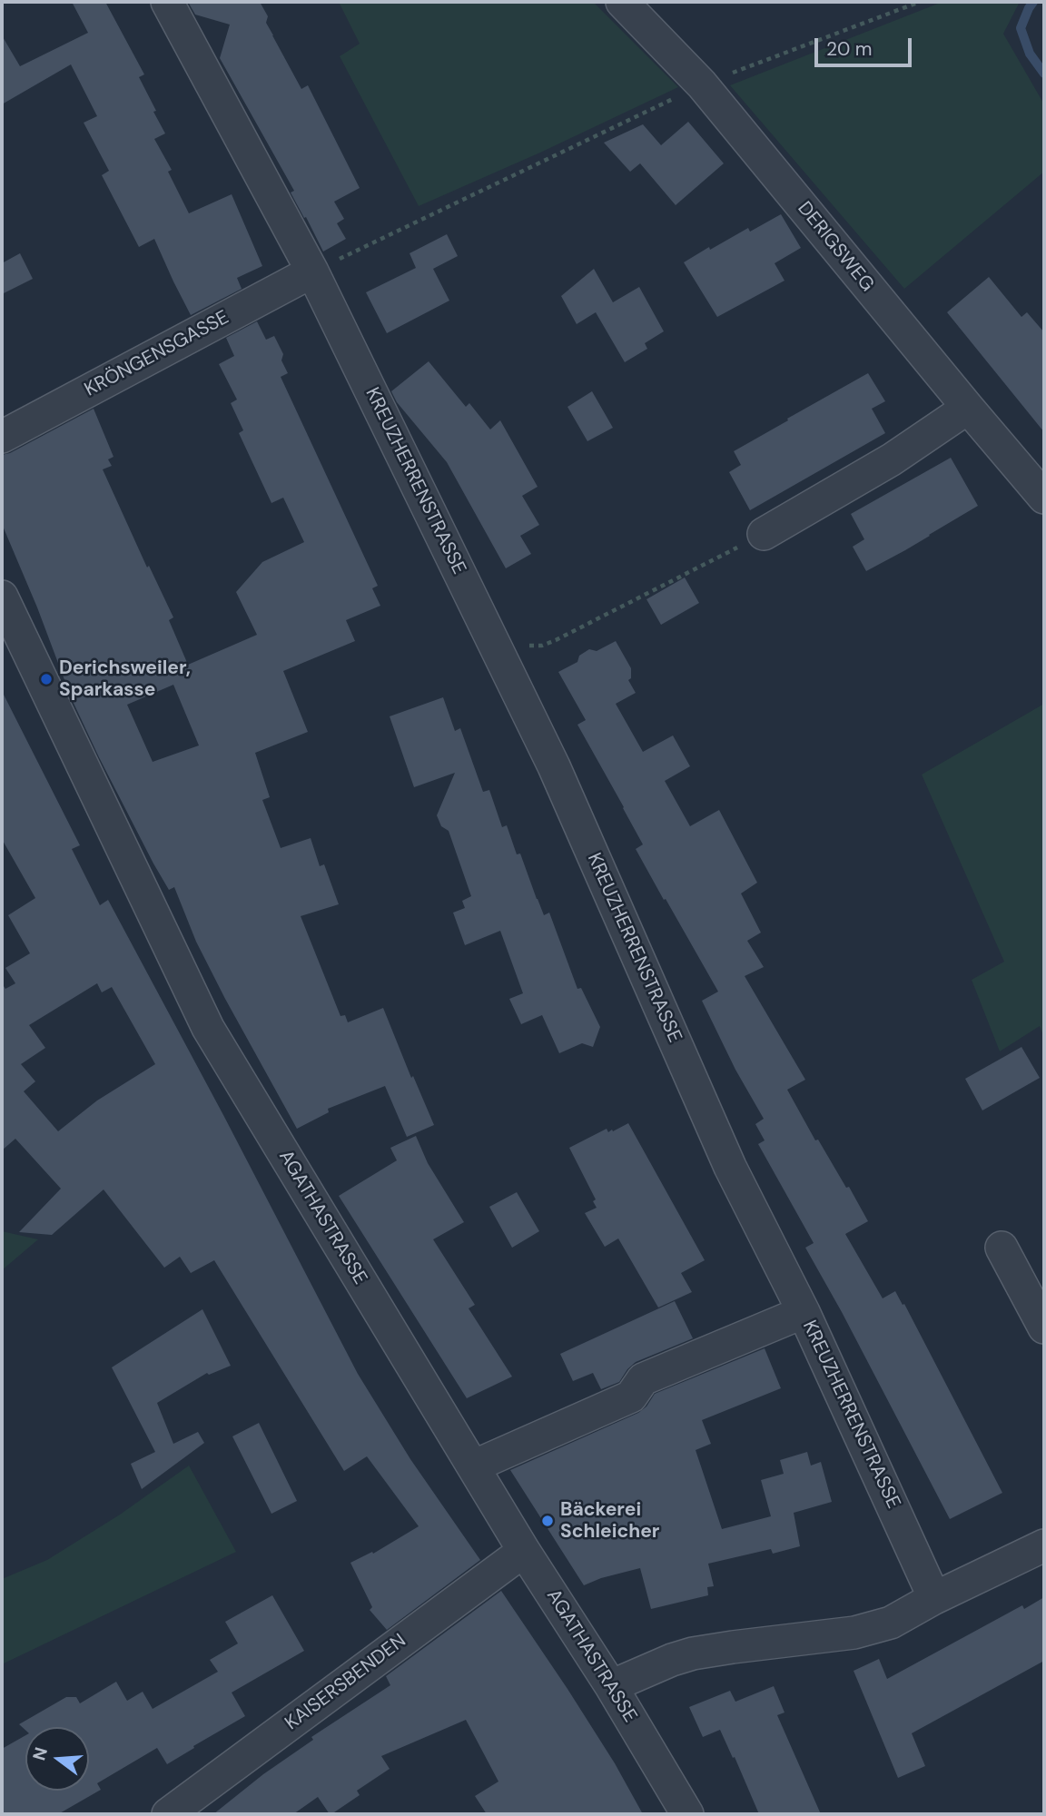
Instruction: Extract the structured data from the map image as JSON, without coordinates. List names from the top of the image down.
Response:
{
  "streets": {
    "street": [
      "DERIGSWEG",
      "KRÖNGENSGASSE",
      "KREUZHERRENSTRASSE",
      "AGATHASTRASSE",
      "KAISERSBENDEN"
    ]
  },
  "crossings": [
    ["KRÖNGENSGASSE", "KREUZHERRENSTRASSE"],
    ["AGATHASTRASSE", "KAISERSBENDEN"]
  ],
  "places": ["Derichsweiler, Sparkasse", "Bäckerei Schleicher"],
  "scale_bar": "20 m",
  "north": "left"
}
